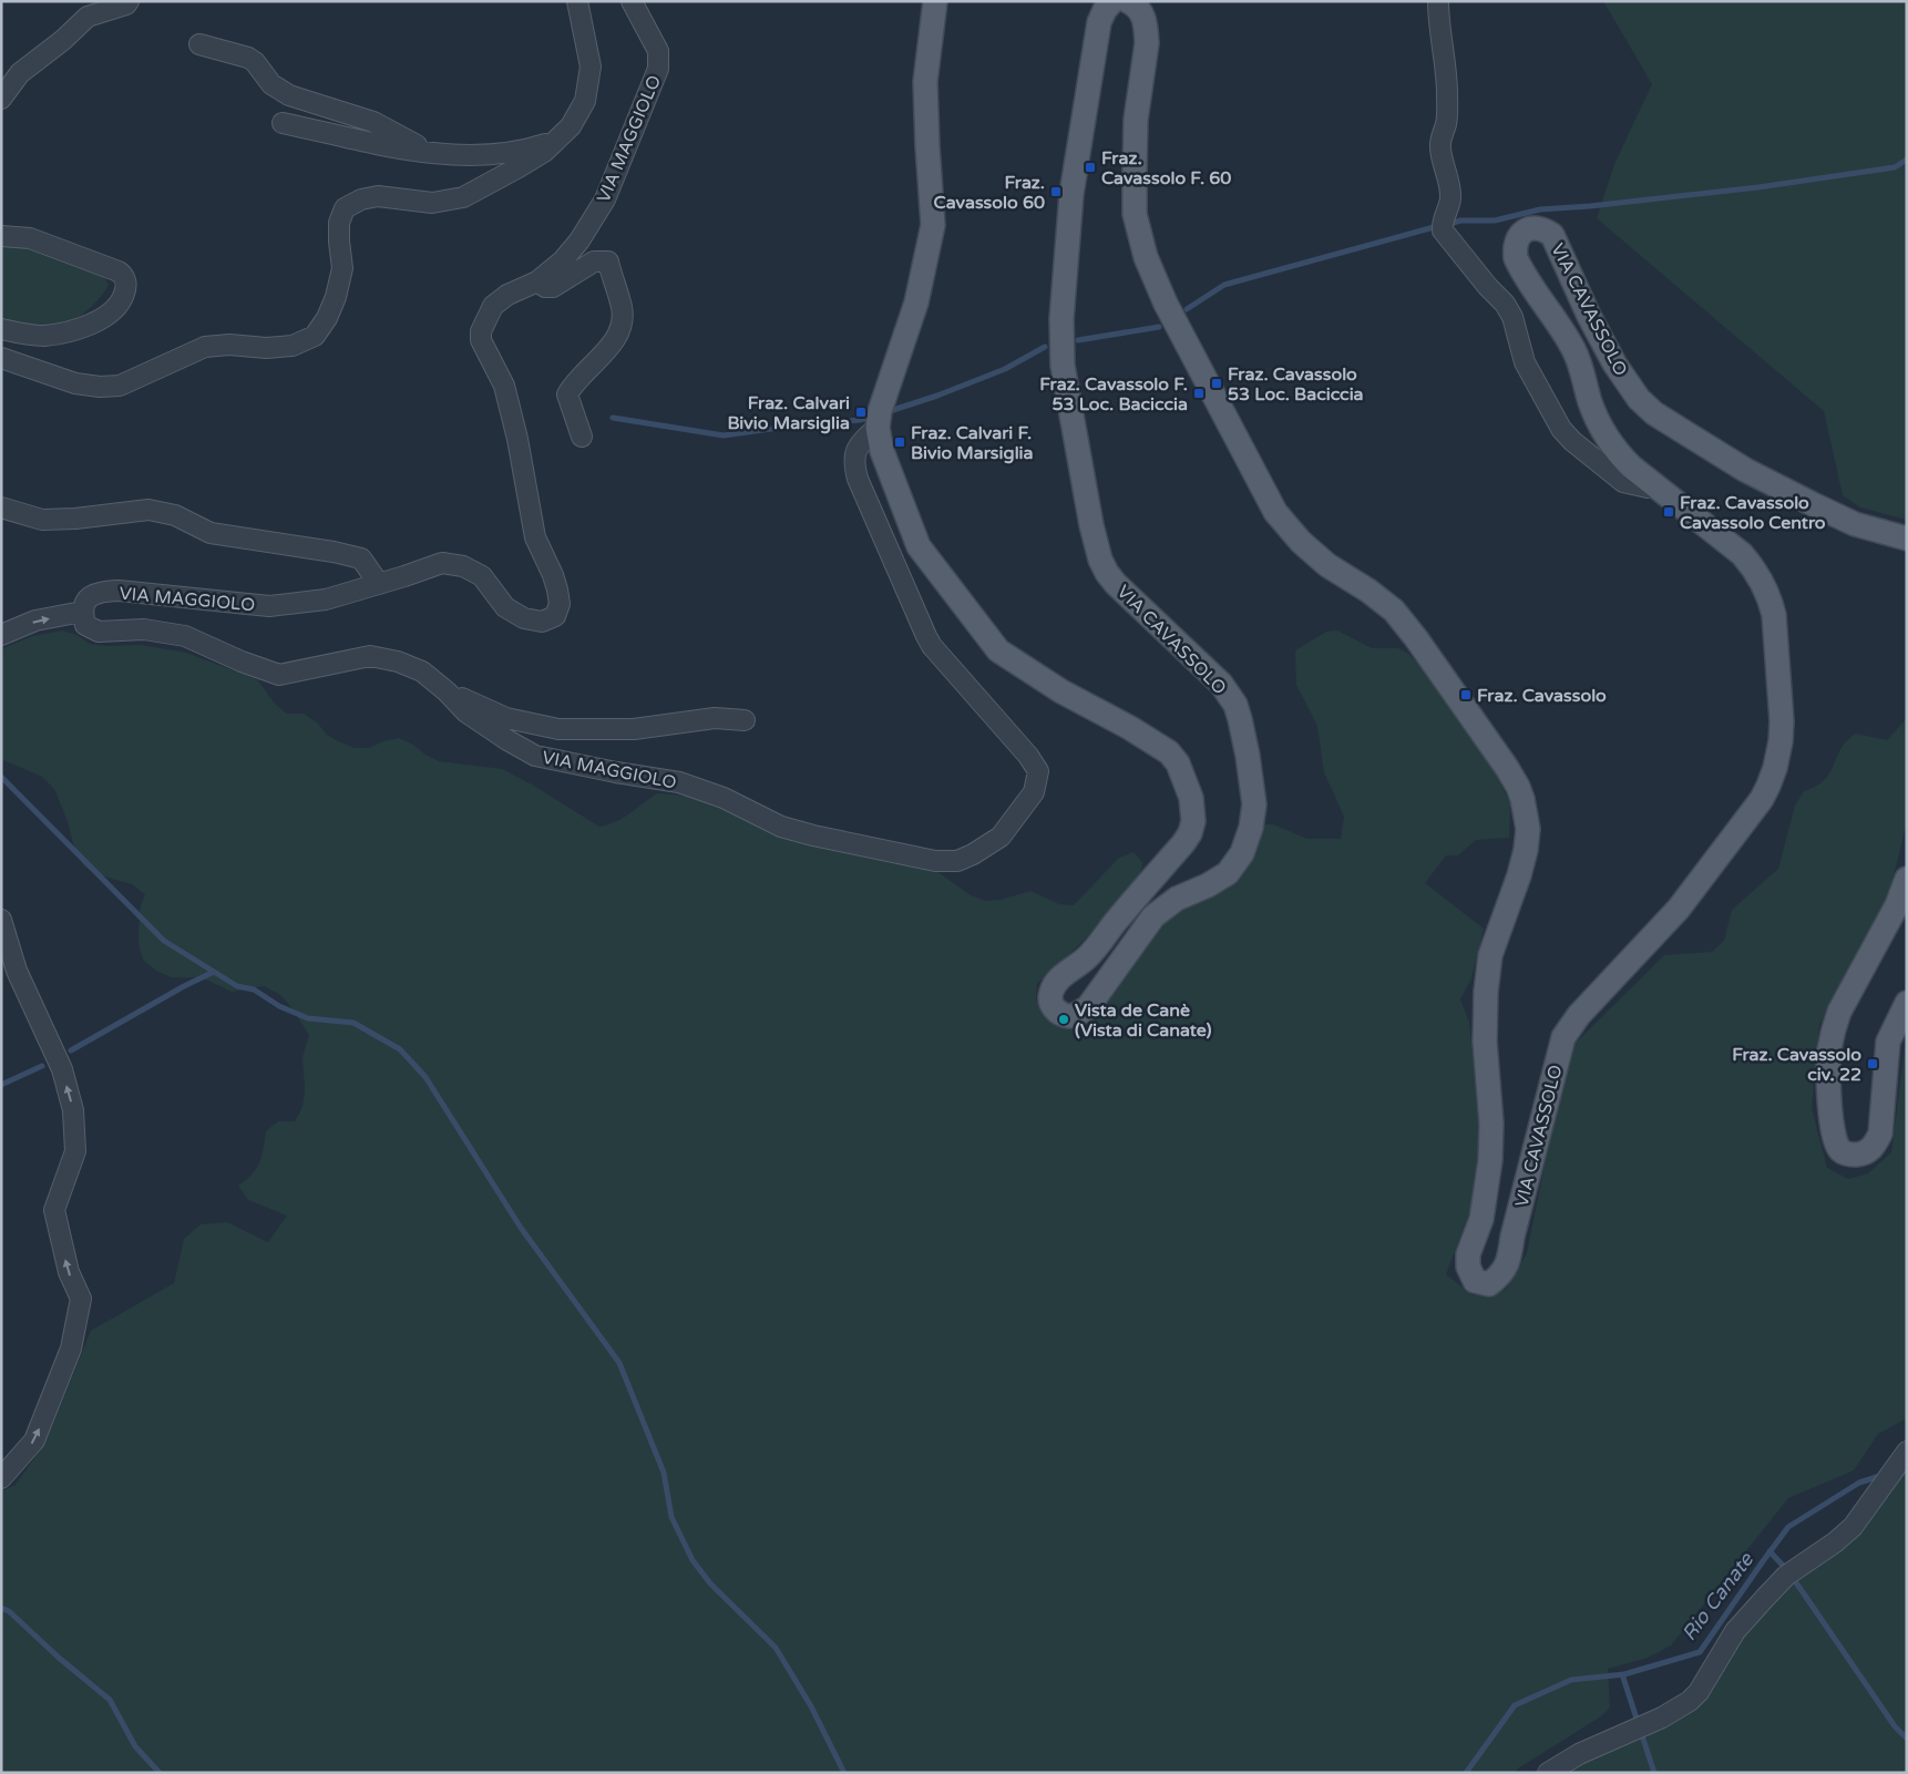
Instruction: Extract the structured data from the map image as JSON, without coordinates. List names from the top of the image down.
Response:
{
  "streets": {
    "main road": ["VIA CAVASSOLO"],
    "street": ["VIA MAGGIOLO"]
  },
  "crossings": [
    ["VIA MAGGIOLO", "VIA CAVASSOLO"]
  ],
  "water": ["Rio Canate"],
  "places": {
    "transit": [
      "Fraz. Cavassolo F. 60",
      "Fraz. Cavassolo 60",
      "Fraz. Cavassolo 53 Loc. Baciccia",
      "Fraz. Cavassolo F. 53 Loc. Baciccia",
      "Fraz. Calvari Bivio Marsiglia",
      "Fraz. Calvari F. Bivio Marsiglia",
      "Fraz. Cavassolo Cavassolo Centro",
      "Fraz. Cavassolo",
      "Fraz. Cavassolo civ. 22"
    ],
    "other": ["Vista de Canè (Vista di Canate)"]
  }
}
